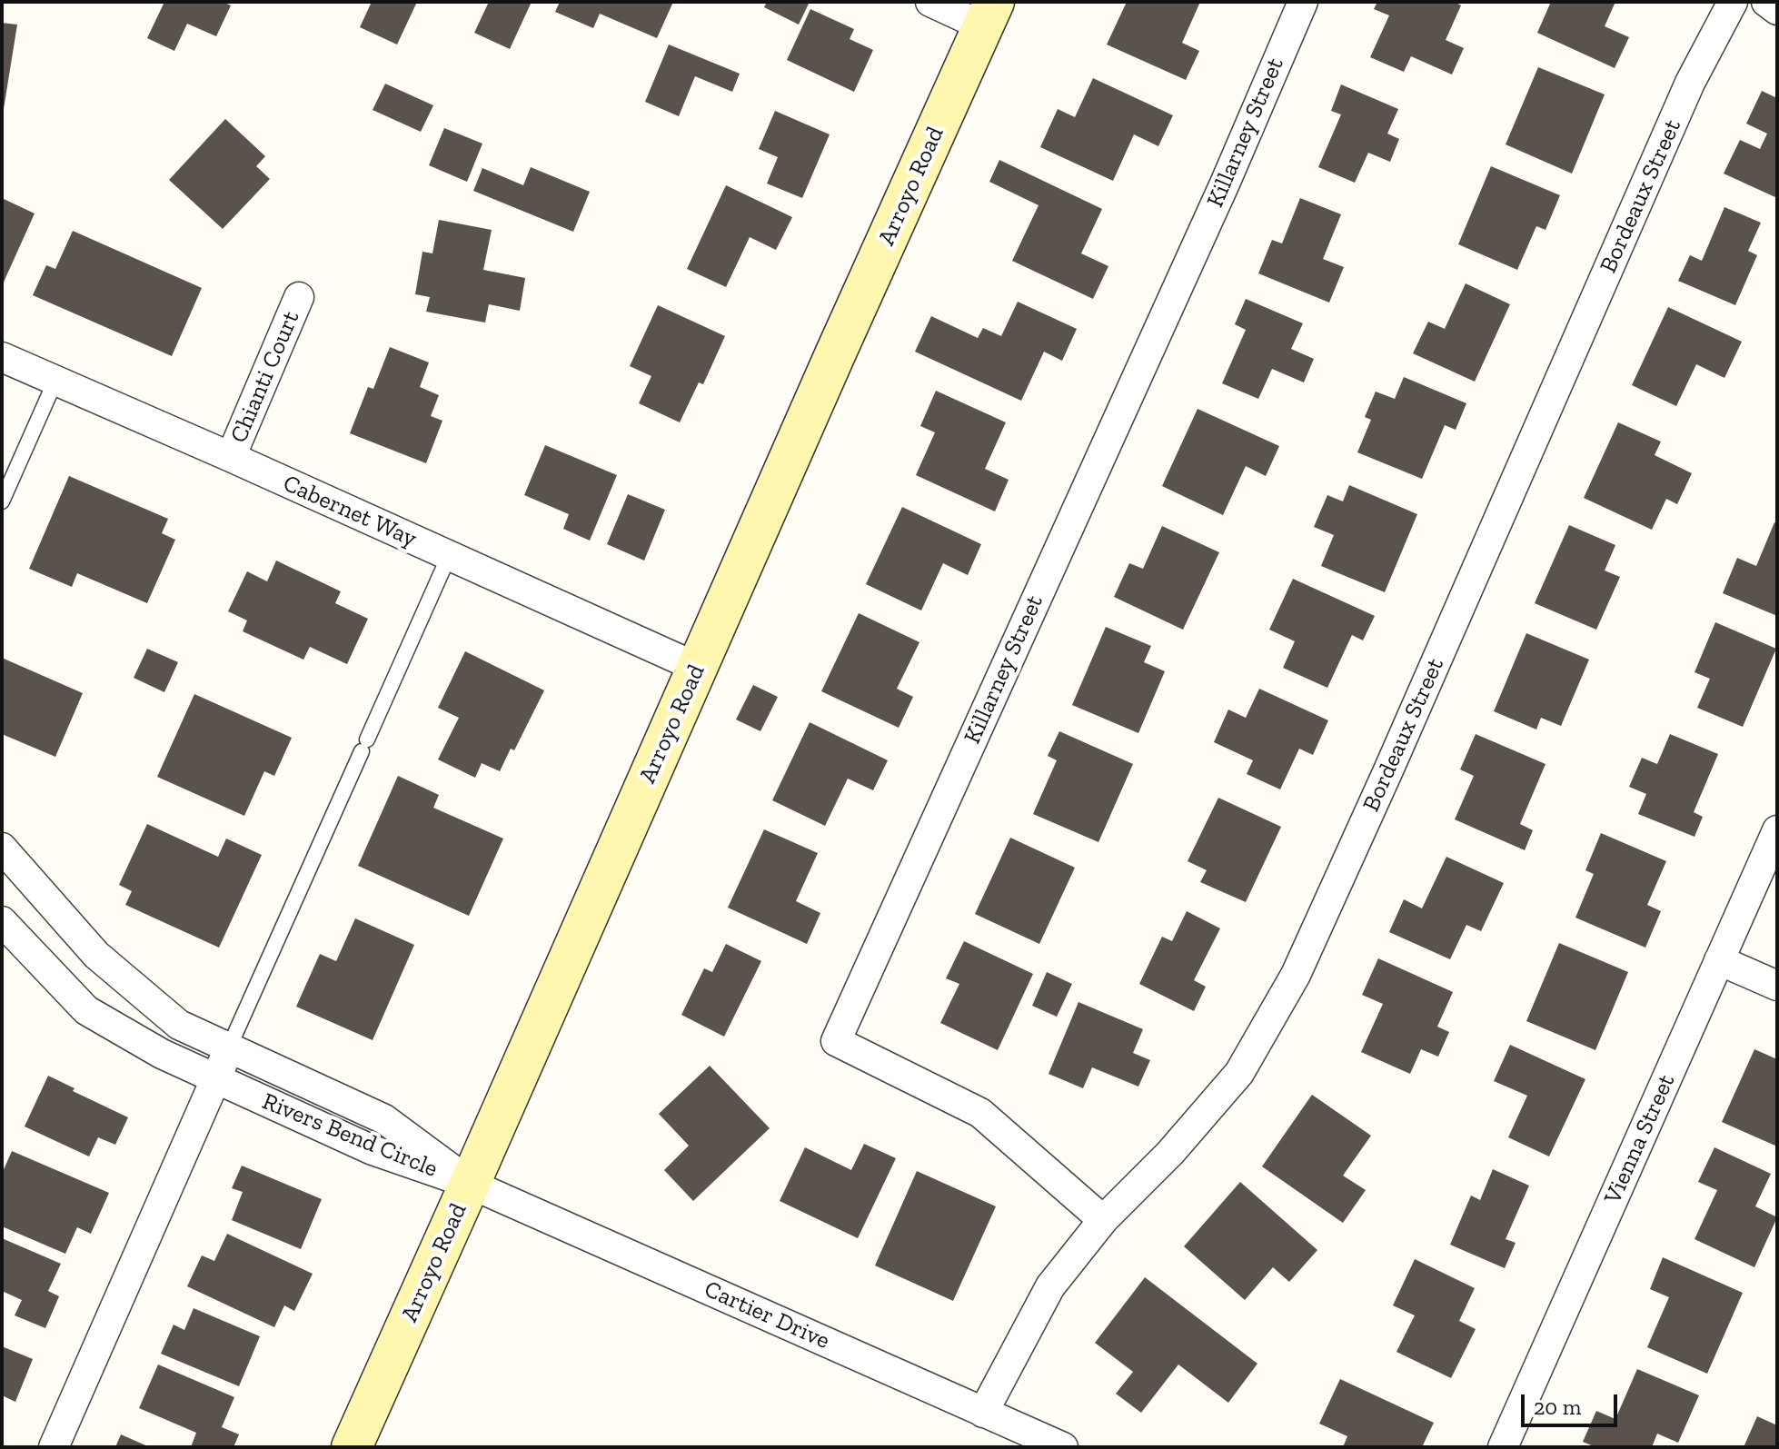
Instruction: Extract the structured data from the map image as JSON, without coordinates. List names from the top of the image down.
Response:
{
  "streets": {
    "street": [
      "Killarney Street",
      "Arroyo Road",
      "Bordeaux Street",
      "Chianti Court",
      "Cabernet Way",
      "Rivers Bend Circle",
      "Vienna Street",
      "Cartier Drive"
    ]
  },
  "crossings": [
    ["Killarney Street", "Bordeaux Street"],
    ["Arroyo Road", "Cabernet Way"],
    ["Arroyo Road", "Rivers Bend Circle"],
    ["Arroyo Road", "Cartier Drive"],
    ["Bordeaux Street", "Cartier Drive"],
    ["Chianti Court", "Cabernet Way"],
    ["Rivers Bend Circle", "Cartier Drive"]
  ],
  "scale_bar": "20 m"
}
